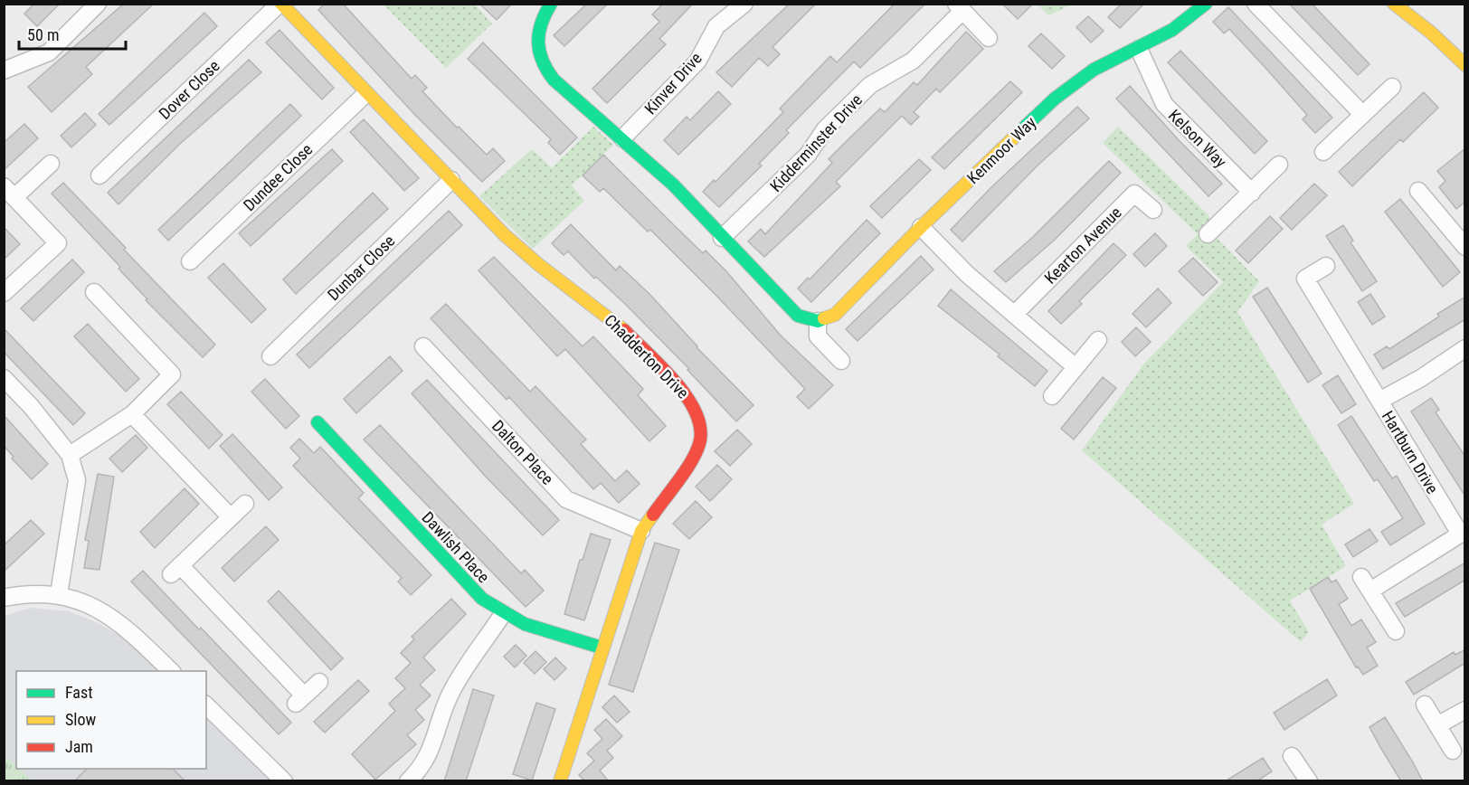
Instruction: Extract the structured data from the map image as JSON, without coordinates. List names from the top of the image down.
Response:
{
  "streets": {
    "street": [
      "Kinver Drive",
      "Dover Close",
      "Kelson Way",
      "Kidderminster Drive",
      "Kenmoor Way",
      "Dundee Close",
      "Kearton Avenue",
      "Dunbar Close",
      "Chadderton Drive",
      "Dalton Place",
      "Hartburn Drive",
      "Dawlish Place"
    ]
  },
  "crossings": [
    ["Dover Close", "Chadderton Drive"],
    ["Kelson Way", "Kenmoor Way"],
    ["Dundee Close", "Chadderton Drive"],
    ["Dunbar Close", "Chadderton Drive"],
    ["Chadderton Drive", "Dalton Place"],
    ["Chadderton Drive", "Dawlish Place"]
  ],
  "legend": ["Fast", "Slow", "Jam"],
  "scale_bar": "50 m"
}
